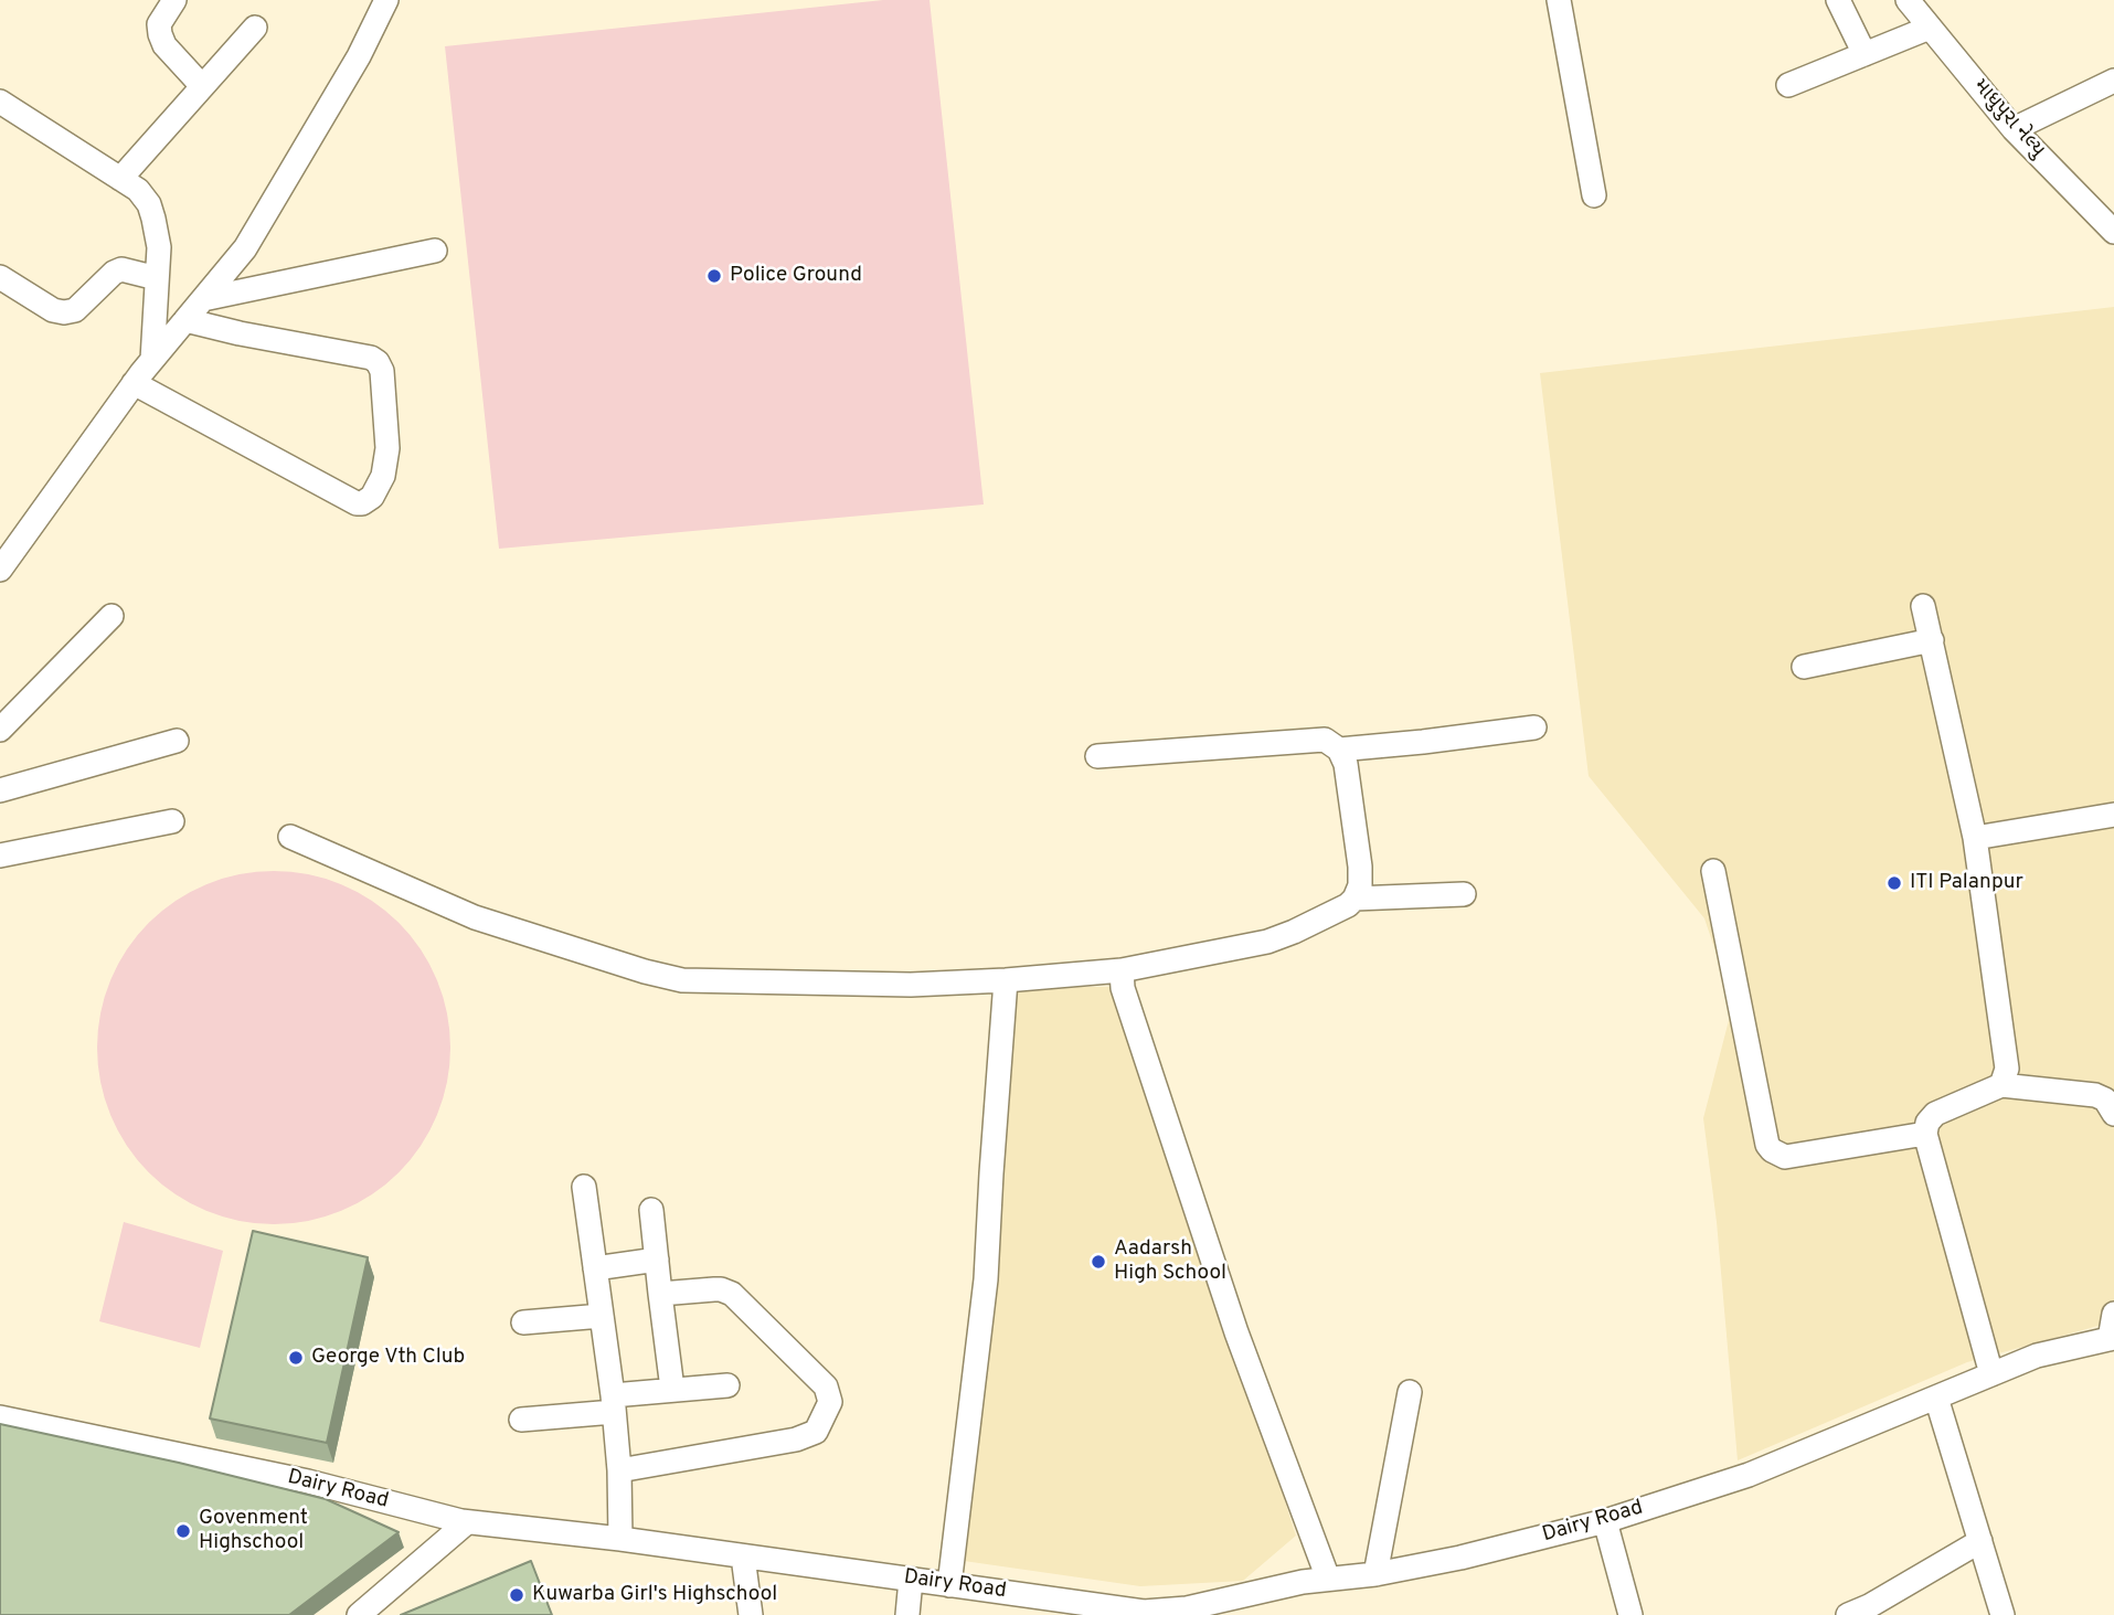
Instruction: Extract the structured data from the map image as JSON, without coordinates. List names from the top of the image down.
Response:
{
  "streets": {
    "street": ["માધુપુરા નેલ્યુ", "Dairy Road"]
  },
  "places": [
    "Police Ground",
    "ITI Palanpur",
    "Aadarsh High School",
    "George Vth Club",
    "Govenment Highschool",
    "Kuwarba Girl's Highschool"
  ]
}
